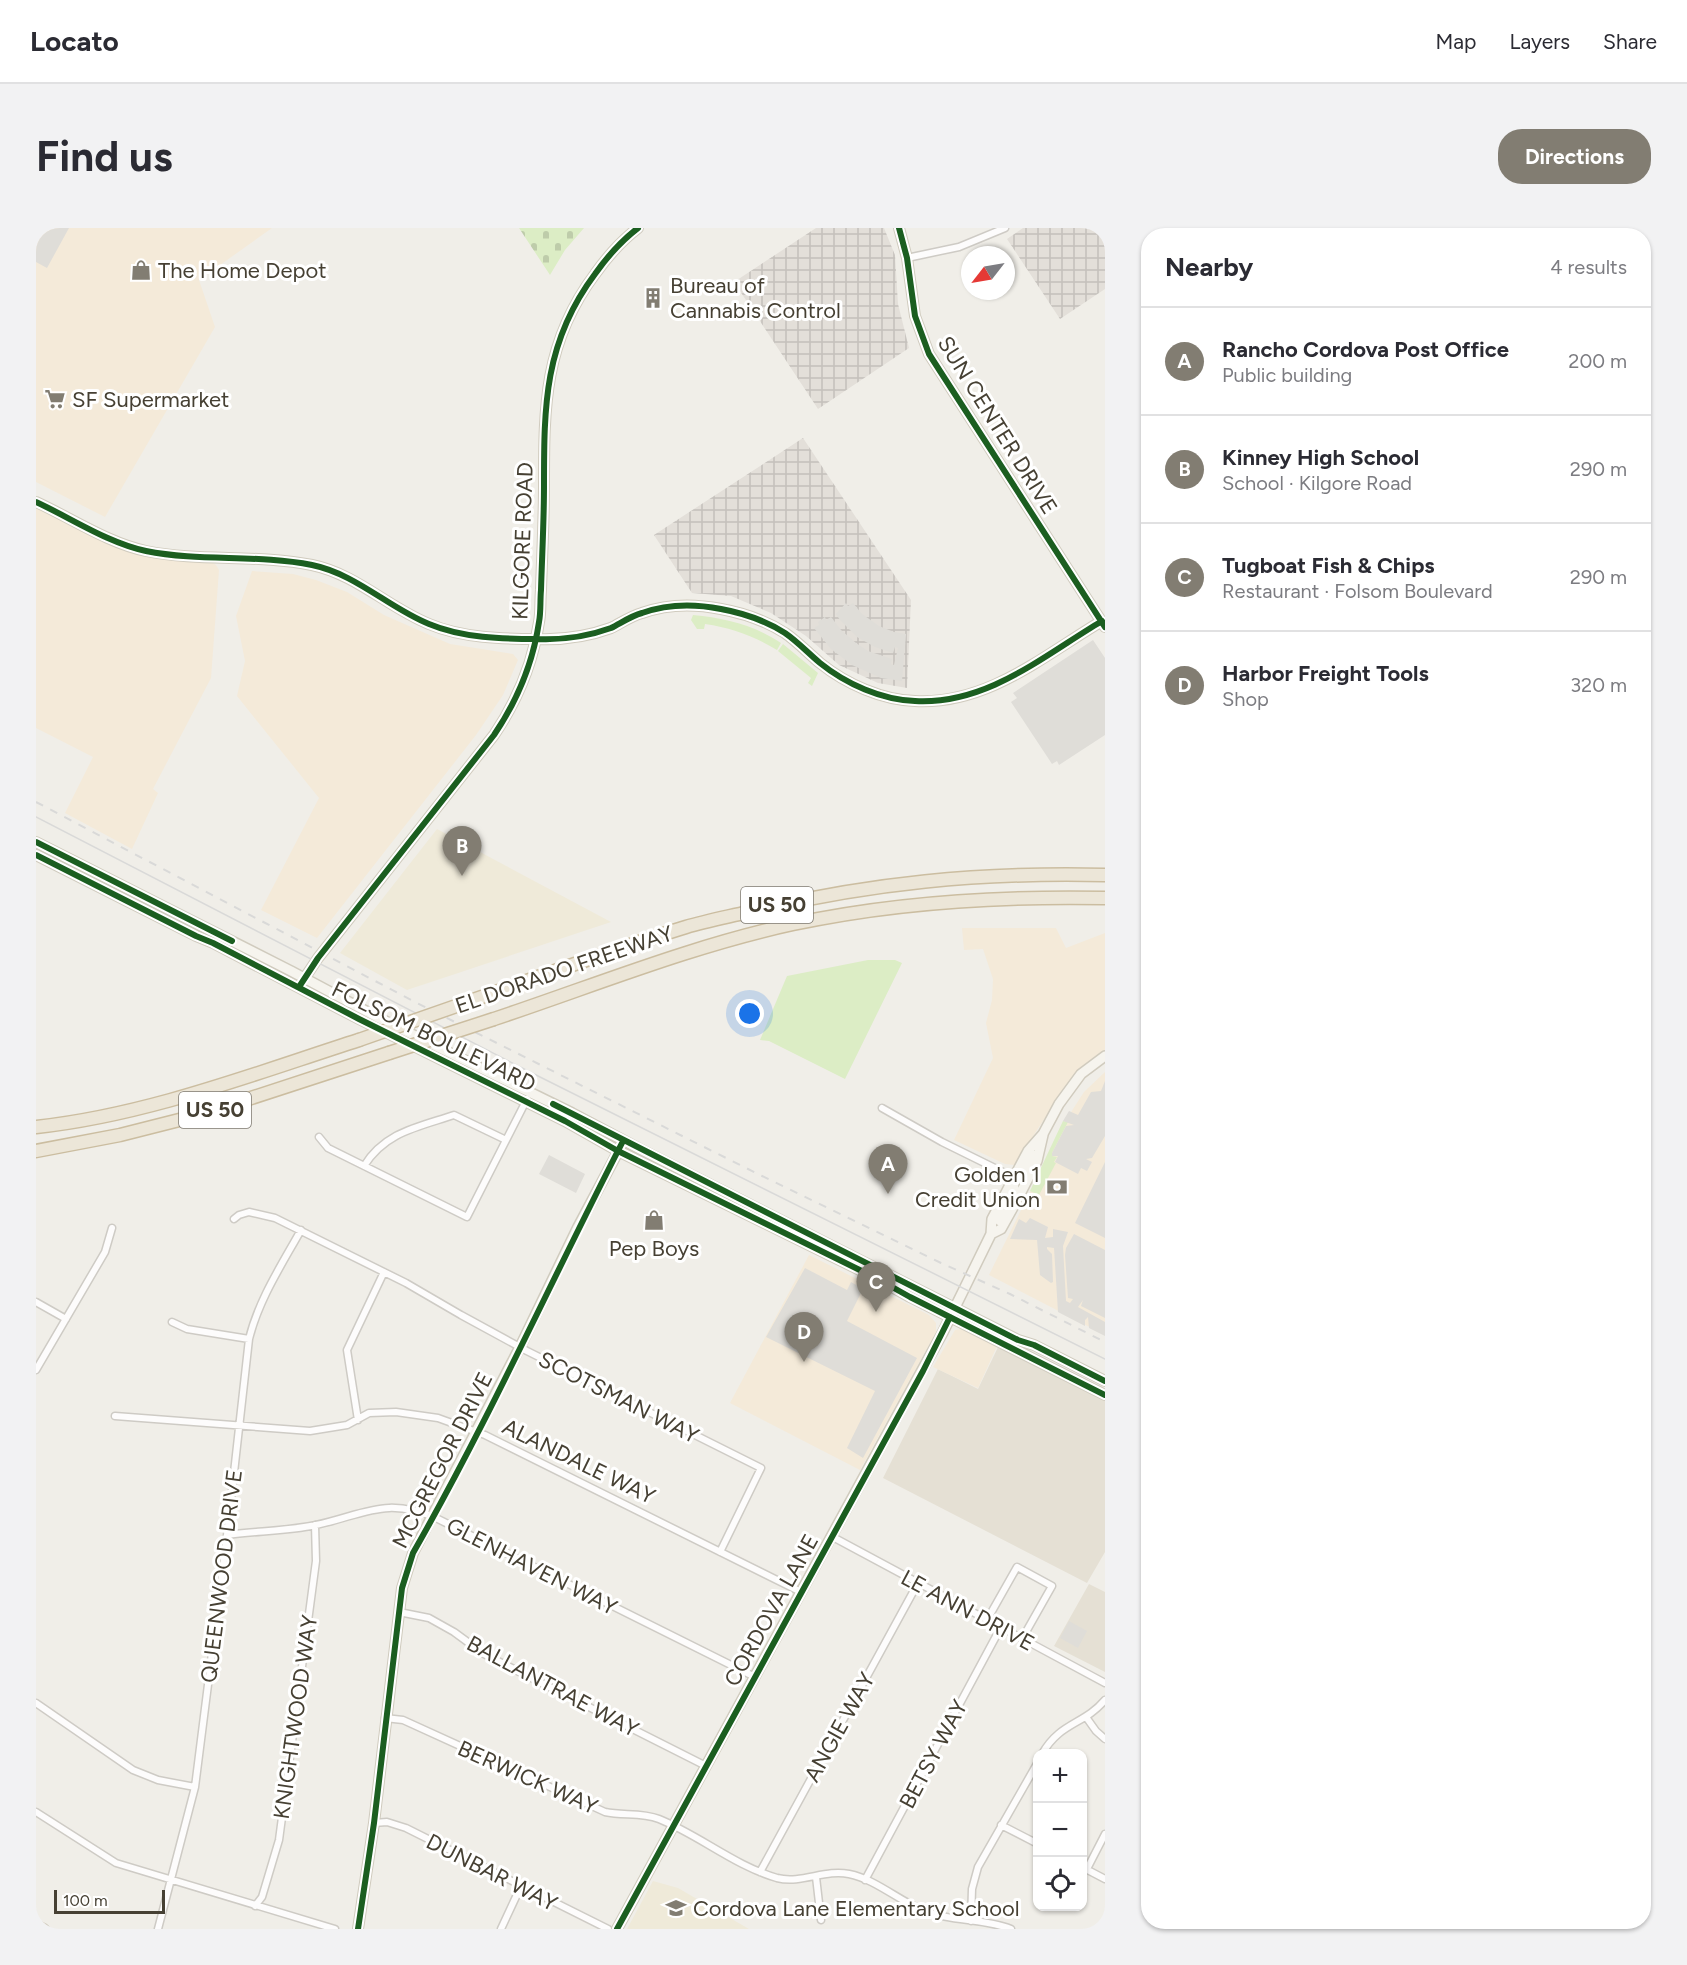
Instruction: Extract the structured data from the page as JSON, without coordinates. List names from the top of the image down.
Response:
{
  "streets": {
    "highway": ["US 50", "EL DORADO FREEWAY"],
    "street": [
      "SUN CENTER DRIVE",
      "KILGORE ROAD",
      "FOLSOM BOULEVARD",
      "SCOTSMAN WAY",
      "MCGREGOR DRIVE",
      "ALANDALE WAY",
      "GLENHAVEN WAY",
      "QUEENWOOD DRIVE",
      "CORDOVA LANE",
      "LE ANN DRIVE",
      "BALLANTRAE WAY",
      "KNIGHTWOOD WAY",
      "ANGIE WAY",
      "BETSY WAY",
      "BERWICK WAY",
      "DUNBAR WAY"
    ]
  },
  "crossings": [
    ["KILGORE ROAD", "FOLSOM BOULEVARD"],
    ["FOLSOM BOULEVARD", "MCGREGOR DRIVE"],
    ["FOLSOM BOULEVARD", "CORDOVA LANE"],
    ["SCOTSMAN WAY", "MCGREGOR DRIVE"],
    ["SCOTSMAN WAY", "ALANDALE WAY"],
    ["SCOTSMAN WAY", "QUEENWOOD DRIVE"],
    ["MCGREGOR DRIVE", "ALANDALE WAY"],
    ["MCGREGOR DRIVE", "GLENHAVEN WAY"],
    ["MCGREGOR DRIVE", "BALLANTRAE WAY"],
    ["MCGREGOR DRIVE", "BERWICK WAY"],
    ["MCGREGOR DRIVE", "DUNBAR WAY"],
    ["ALANDALE WAY", "QUEENWOOD DRIVE"],
    ["ALANDALE WAY", "CORDOVA LANE"],
    ["GLENHAVEN WAY", "QUEENWOOD DRIVE"],
    ["GLENHAVEN WAY", "CORDOVA LANE"],
    ["GLENHAVEN WAY", "KNIGHTWOOD WAY"],
    ["CORDOVA LANE", "LE ANN DRIVE"],
    ["CORDOVA LANE", "BALLANTRAE WAY"],
    ["CORDOVA LANE", "BERWICK WAY"],
    ["LE ANN DRIVE", "ANGIE WAY"],
    ["LE ANN DRIVE", "BETSY WAY"],
    ["ANGIE WAY", "BERWICK WAY"],
    ["BETSY WAY", "BERWICK WAY"]
  ],
  "places": {
    "shop": ["The Home Depot", "Pep Boys"],
    "building": ["Bureau of Cannabis Control"],
    "supermarket": ["SF Supermarket"],
    "bank": ["Golden 1 Credit Union"],
    "school or university": ["Cordova Lane Elementary School"]
  },
  "scale_bar": "100 m",
  "north": "bottom left",
  "page": {
    "header": "Locato",
    "nav": ["Map", "Layers", "Share"],
    "buttons": "Directions",
    "title": "Find us",
    "heading": ["Nearby", "4 results"],
    "list": [
      {
        "mark": "A",
        "name": "Rancho Cordova Post Office",
        "note": "Public building",
        "value": "200 m"
      },
      {
        "mark": "B",
        "name": "Kinney High School",
        "note": "School · Kilgore Road",
        "value": "290 m"
      },
      {
        "mark": "C",
        "name": "Tugboat Fish & Chips",
        "note": "Restaurant · Folsom Boulevard",
        "value": "290 m"
      },
      {
        "mark": "D",
        "name": "Harbor Freight Tools",
        "note": "Shop",
        "value": "320 m"
      }
    ],
    "pins": [
      "B",
      "A",
      "C",
      "D"
    ],
    "map_buttons": ["+", "−"],
    "scale": "100 m"
  }
}
